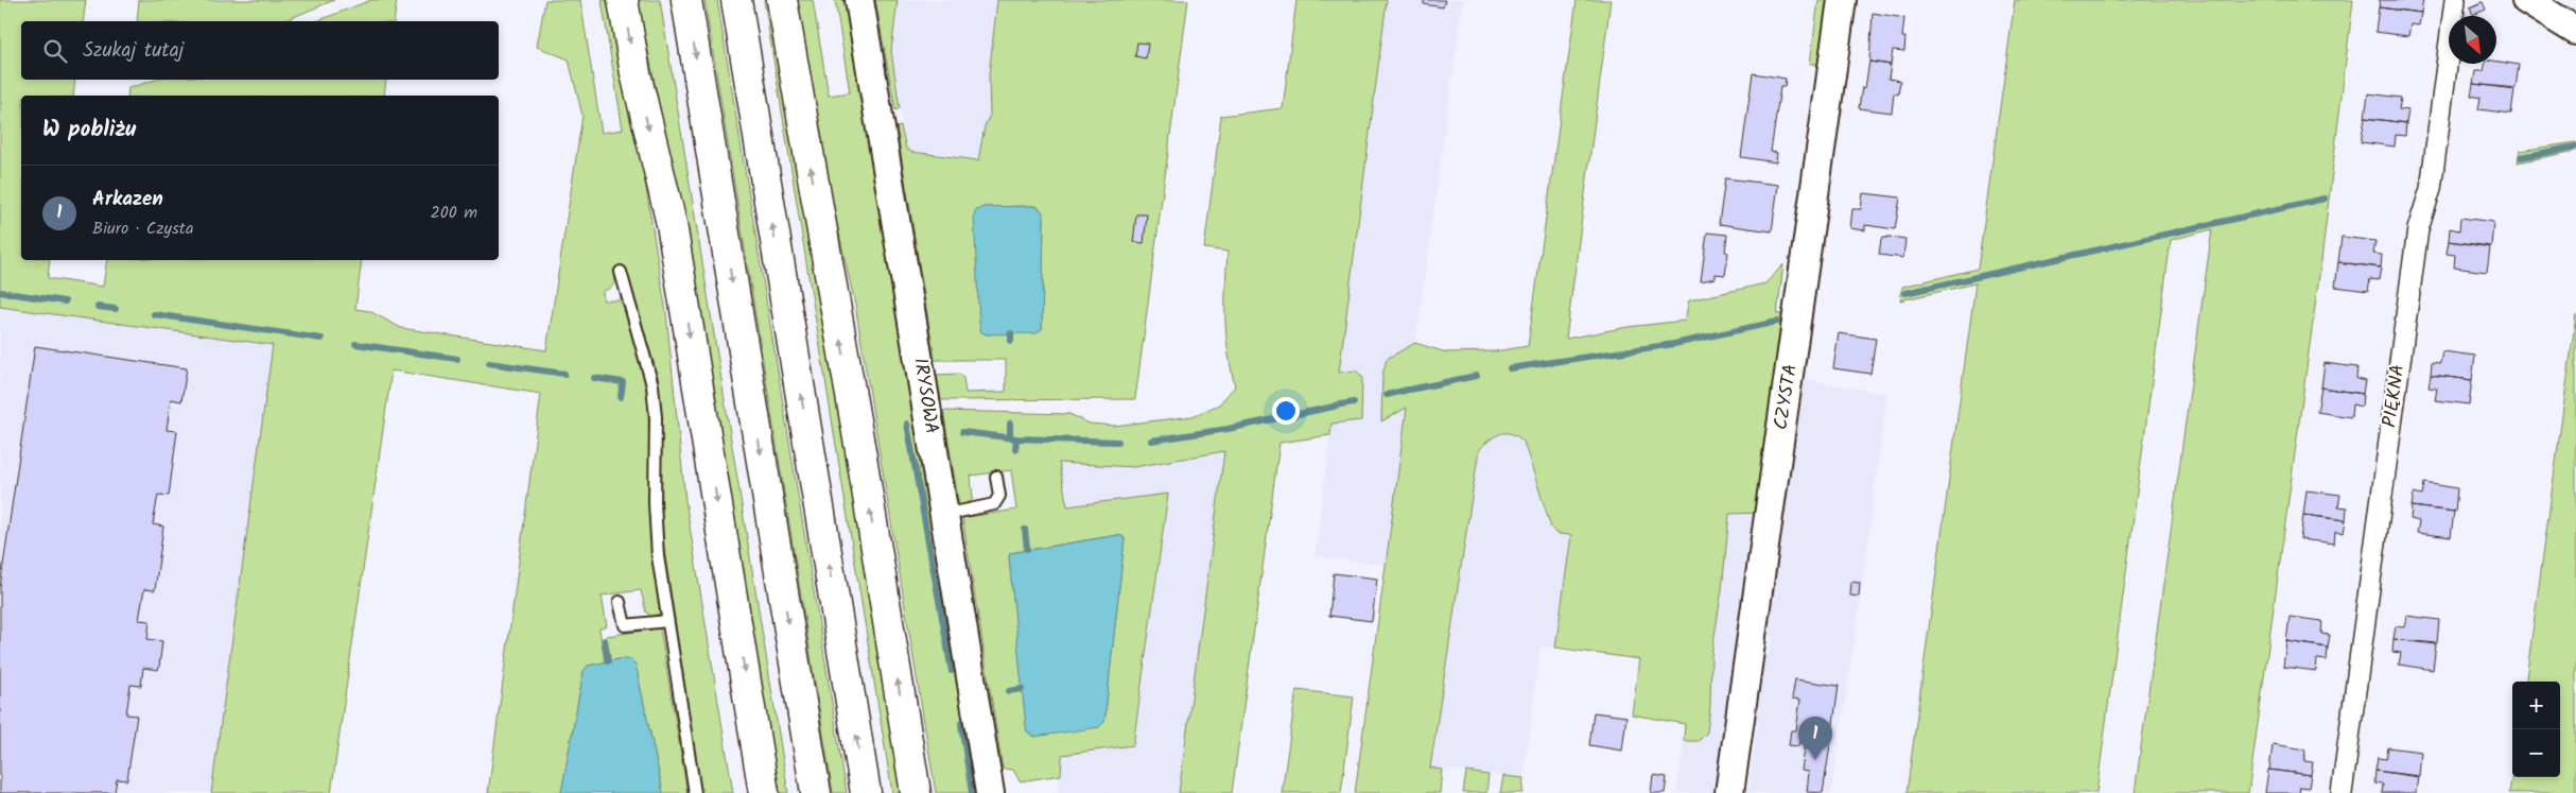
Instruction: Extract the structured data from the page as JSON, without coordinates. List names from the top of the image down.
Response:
{
  "streets": {
    "street": ["IRYSOWA", "PIĘKNA", "CZYSTA"]
  },
  "north": "bottom right",
  "page": {
    "search": "Szukaj tutaj",
    "heading": "W pobliżu",
    "list": [
      {
        "mark": "1",
        "name": "Arkazen",
        "note": "Biuro · Czysta",
        "value": "200 m"
      }
    ],
    "map_buttons": ["+", "−"],
    "pins": "1"
  }
}
